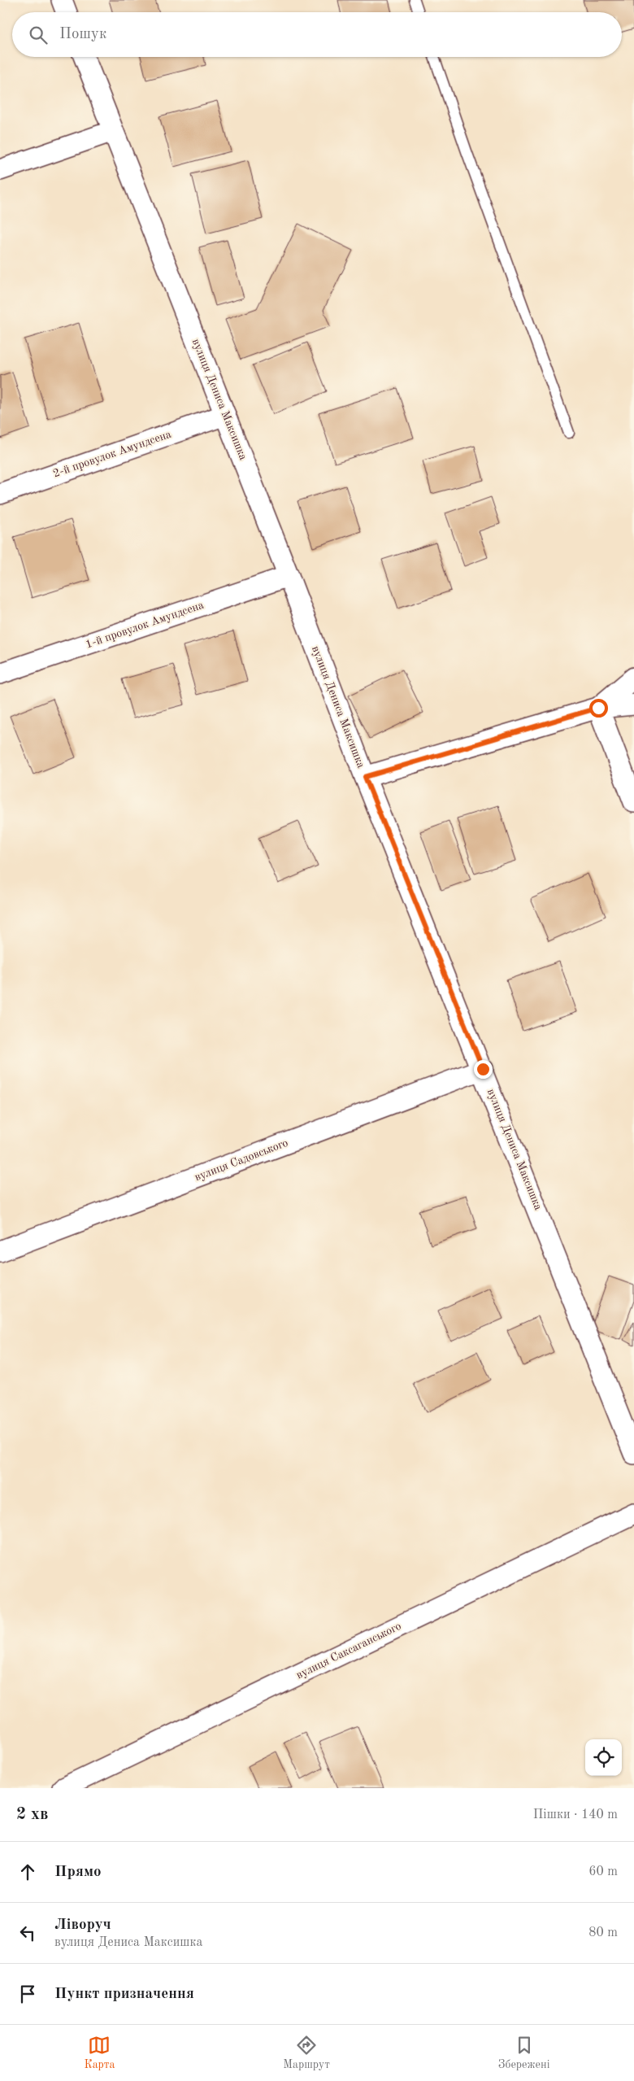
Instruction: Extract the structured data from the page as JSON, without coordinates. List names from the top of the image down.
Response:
{
  "streets": {
    "street": [
      "вулиця Дениса Максишка",
      "2-й провулок Амундсена",
      "1-й провулок Амундсена",
      "вулиця Садовського",
      "вулиця Саксаганського"
    ]
  },
  "crossings": [
    ["вулиця Дениса Максишка", "2-й провулок Амундсена"],
    ["вулиця Дениса Максишка", "1-й провулок Амундсена"],
    ["вулиця Дениса Максишка", "вулиця Садовського"]
  ],
  "page": {
    "search": "Пошук",
    "heading": ["2 хв", "Пішки · 140 m"],
    "list": [
      ["Прямо", "60 m"],
      ["Ліворуч", "вулиця Дениса Максишка", "80 m"],
      "Пункт призначення"
    ],
    "nav": ["Карта", "Маршрут", "Збережені"]
  }
}
